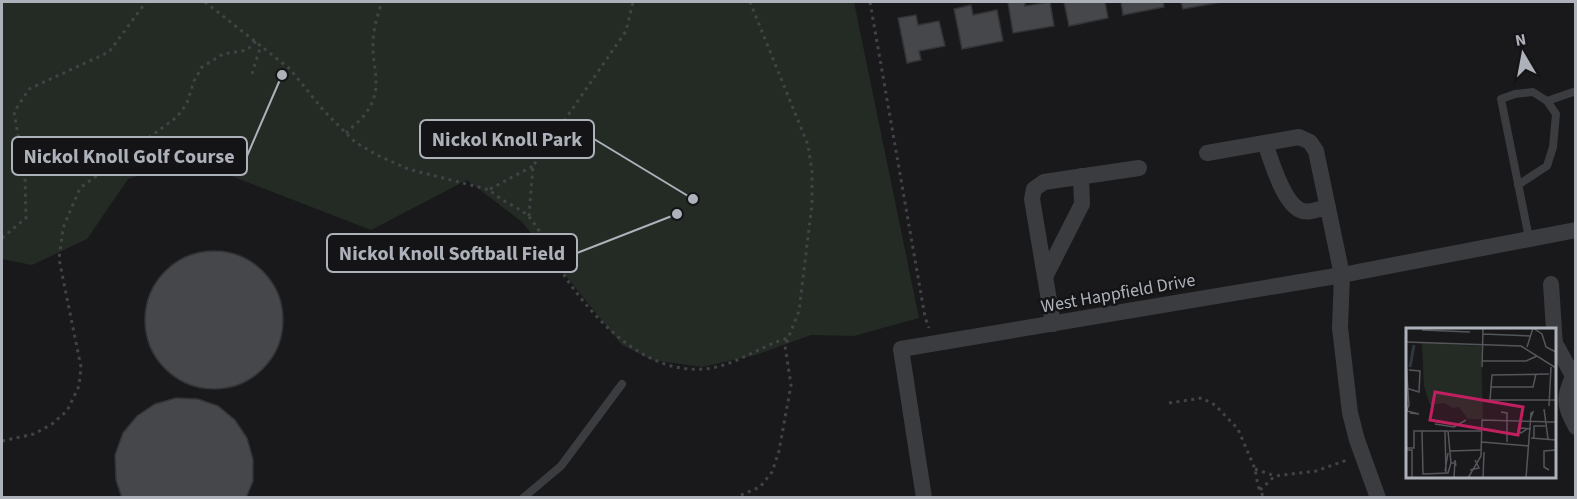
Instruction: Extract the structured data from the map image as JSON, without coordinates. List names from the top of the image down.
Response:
{
  "streets": {
    "street": ["West Happfield Drive"]
  },
  "places": ["Nickol Knoll Golf Course", "Nickol Knoll Park", "Nickol Knoll Softball Field"],
  "north": "top"
}
